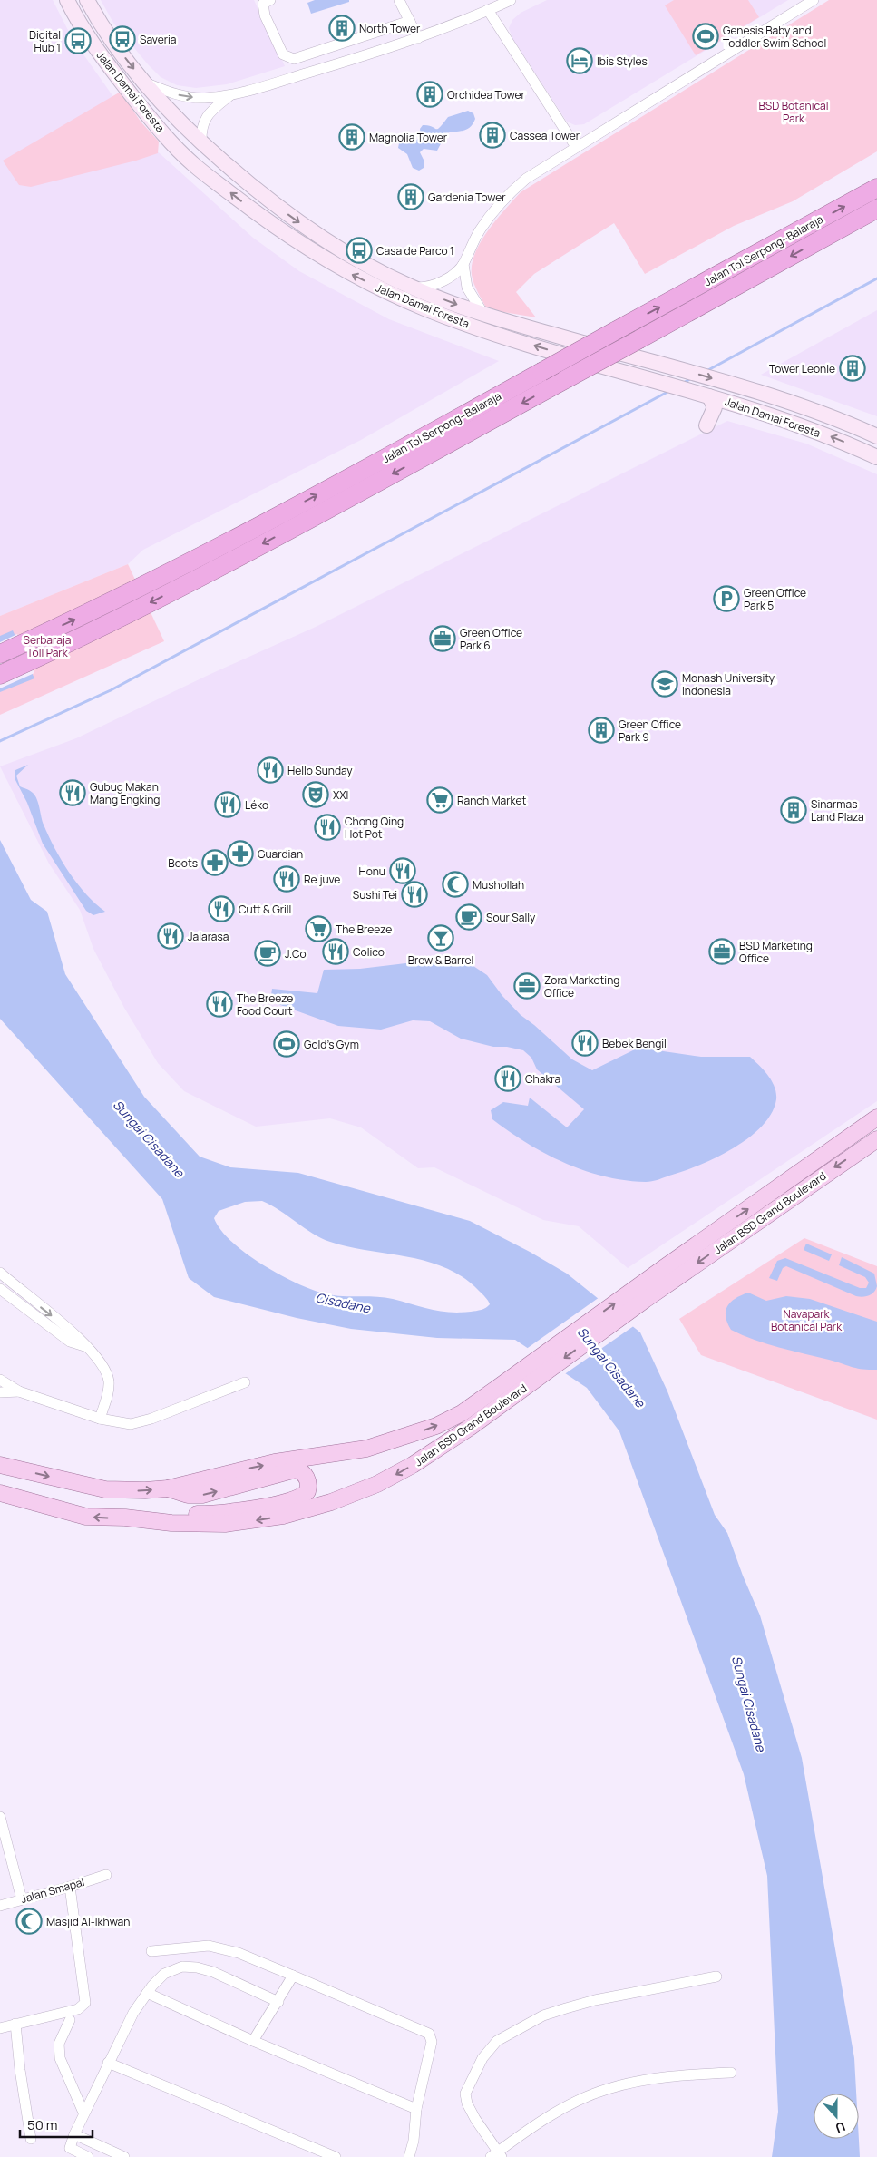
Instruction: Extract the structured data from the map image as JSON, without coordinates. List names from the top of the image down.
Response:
{
  "streets": {
    "highway": ["Jalan Tol Serpong–Balaraja"],
    "main road": ["Jalan Damai Foresta", "Jalan BSD Grand Boulevard"],
    "street": ["Jalan Smapal"]
  },
  "water": ["Sungai Cisadane", "Cisadane"],
  "parks": ["BSD Botanical Park", "Serbaraja Toll Park", "Navapark Botanical Park"],
  "places": {
    "building": [
      "North Tower",
      "Orchidea Tower",
      "Cassea Tower",
      "Magnolia Tower",
      "Gardenia Tower",
      "Tower Leonie",
      "Green Office Park 9",
      "Sinarmas Land Plaza"
    ],
    "sports": ["Genesis Baby and Toddler Swim School", "Gold's Gym"],
    "bus stop": ["Saveria", "Digital Hub 1", "Casa de Parco 1"],
    "hotel": ["Ibis Styles"],
    "parking": ["Green Office Park 5"],
    "office": ["Green Office Park 6", "BSD Marketing Office", "Zora Marketing Office"],
    "school or university": ["Monash University, Indonesia"],
    "restaurant": [
      "Hello Sunday",
      "Gubug Makan Mang Engking",
      "Léko",
      "Chong Qing Hot Pot",
      "Honu",
      "Re.juve",
      "Sushi Tei",
      "Cutt & Grill",
      "Jalarasa",
      "Colico",
      "The Breeze Food Court",
      "Bebek Bengil",
      "Chakra"
    ],
    "theatre": ["XXI"],
    "supermarket": ["Ranch Market", "The Breeze"],
    "pharmacy": ["Guardian", "Boots"],
    "mosque": ["Mushollah", "Masjid Al-Ikhwan"],
    "cafe": ["Sour Sally", "J.Co"],
    "bar": ["Brew & Barrel"]
  },
  "scale_bar": "50 m",
  "north": "bottom"
}
